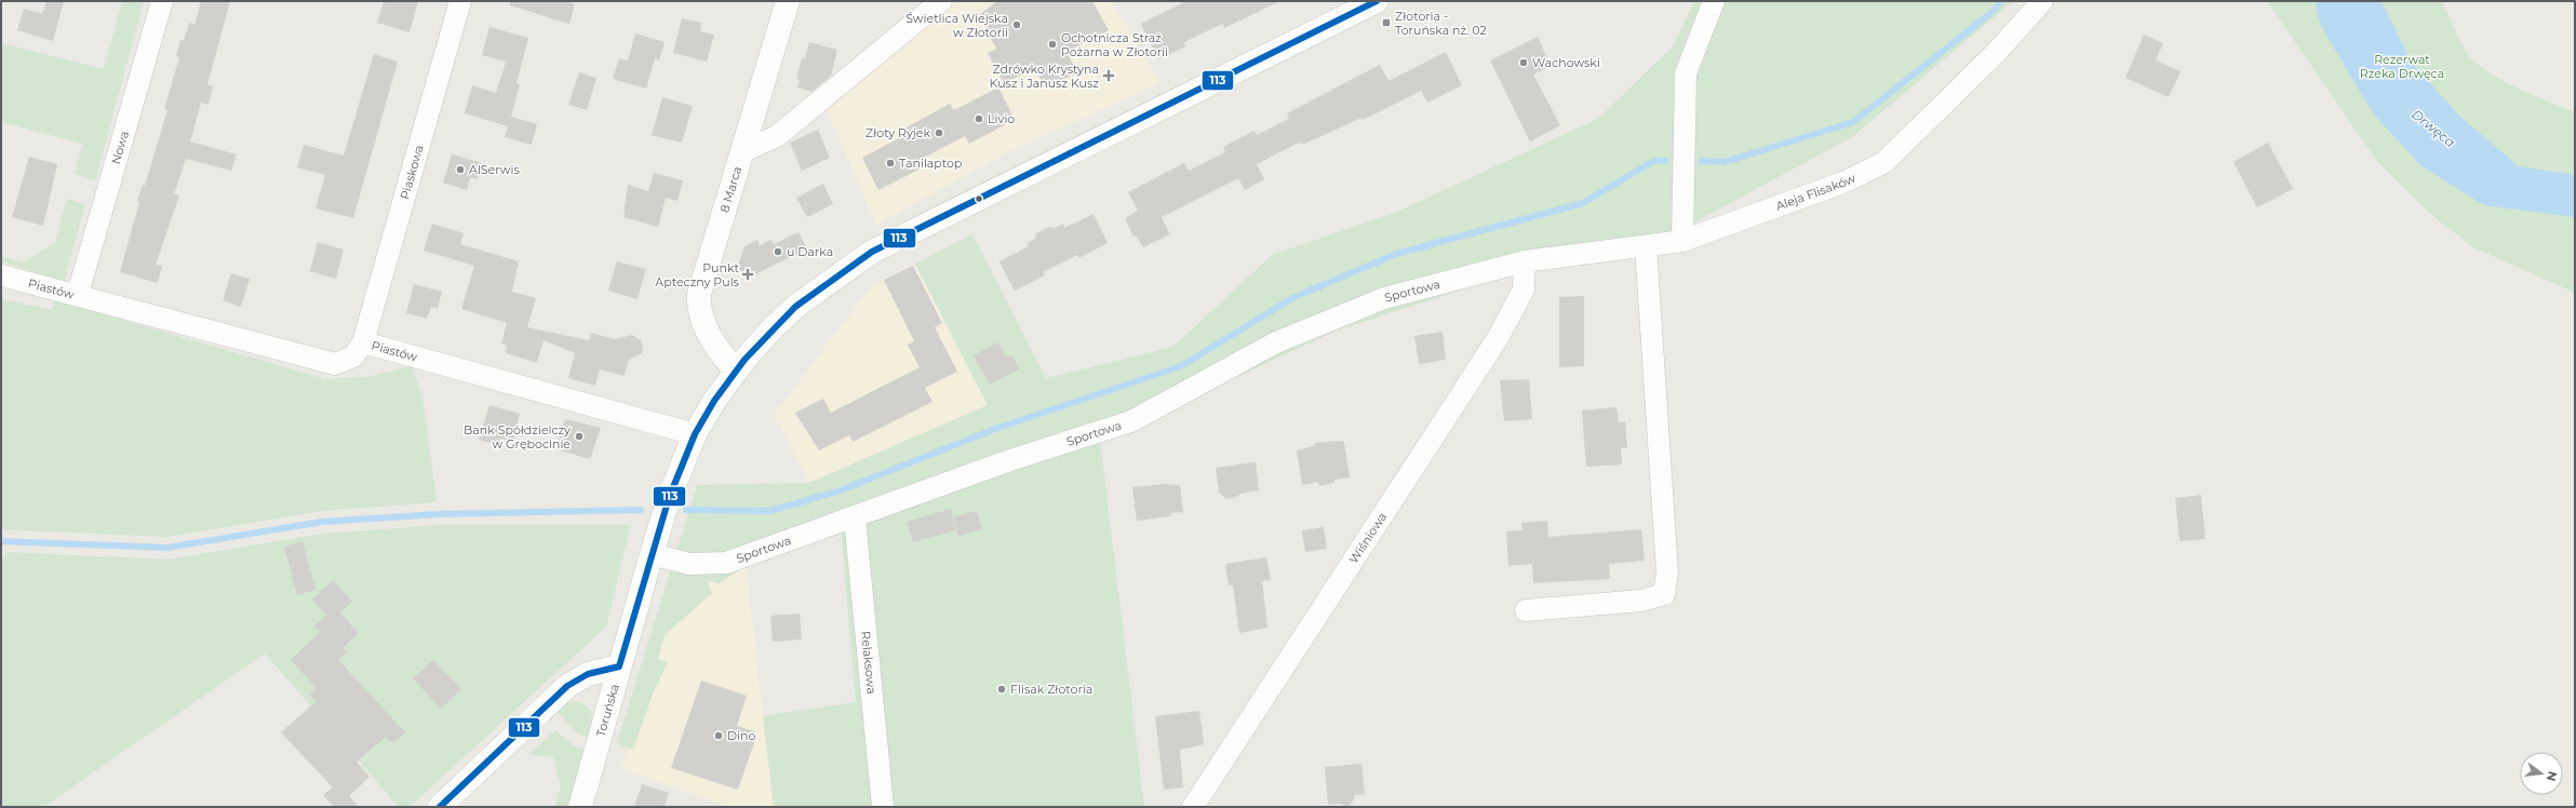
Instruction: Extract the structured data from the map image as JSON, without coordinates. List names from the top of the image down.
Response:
{
  "streets": {
    "main road": ["8 Marca", "Toruńska"],
    "street": [
      "Nowa",
      "Piaskowa",
      "Aleja Flisaków",
      "Piastów",
      "Sportowa",
      "Wiśniowa",
      "Relaksowa"
    ]
  },
  "crossings": [
    ["Nowa", "Piastów"],
    ["Piaskowa", "Piastów"],
    ["8 Marca", "Toruńska"],
    ["Aleja Flisaków", "Sportowa"],
    ["Aleja Flisaków", "Wiśniowa"],
    ["Piastów", "Toruńska"],
    ["Sportowa", "Wiśniowa"],
    ["Sportowa", "Relaksowa"],
    ["Sportowa", "Toruńska"]
  ],
  "water": ["Drwęca"],
  "parks": ["Rezerwat Rzeka Drwęca"],
  "places": {
    "transit": ["Złotoria - Toruńska nż. 02"],
    "other": [
      "Świetlica Wiejska w Złotorii",
      "Ochotnicza Straż Pożarna w Złotorii",
      "Wachowski",
      "Livio",
      "Złoty Ryjek",
      "Tanilaptop",
      "AlSerwis",
      "u Darka",
      "Bank Spółdzielczy w Grębocinie",
      "Flisak Złotoria",
      "Dino"
    ],
    "health": ["Zdrówko Krystyna Kusz i Janusz Kusz", "Punkt Apteczny Puls"]
  },
  "lines": ["transit line 113"],
  "north": "right"
}
